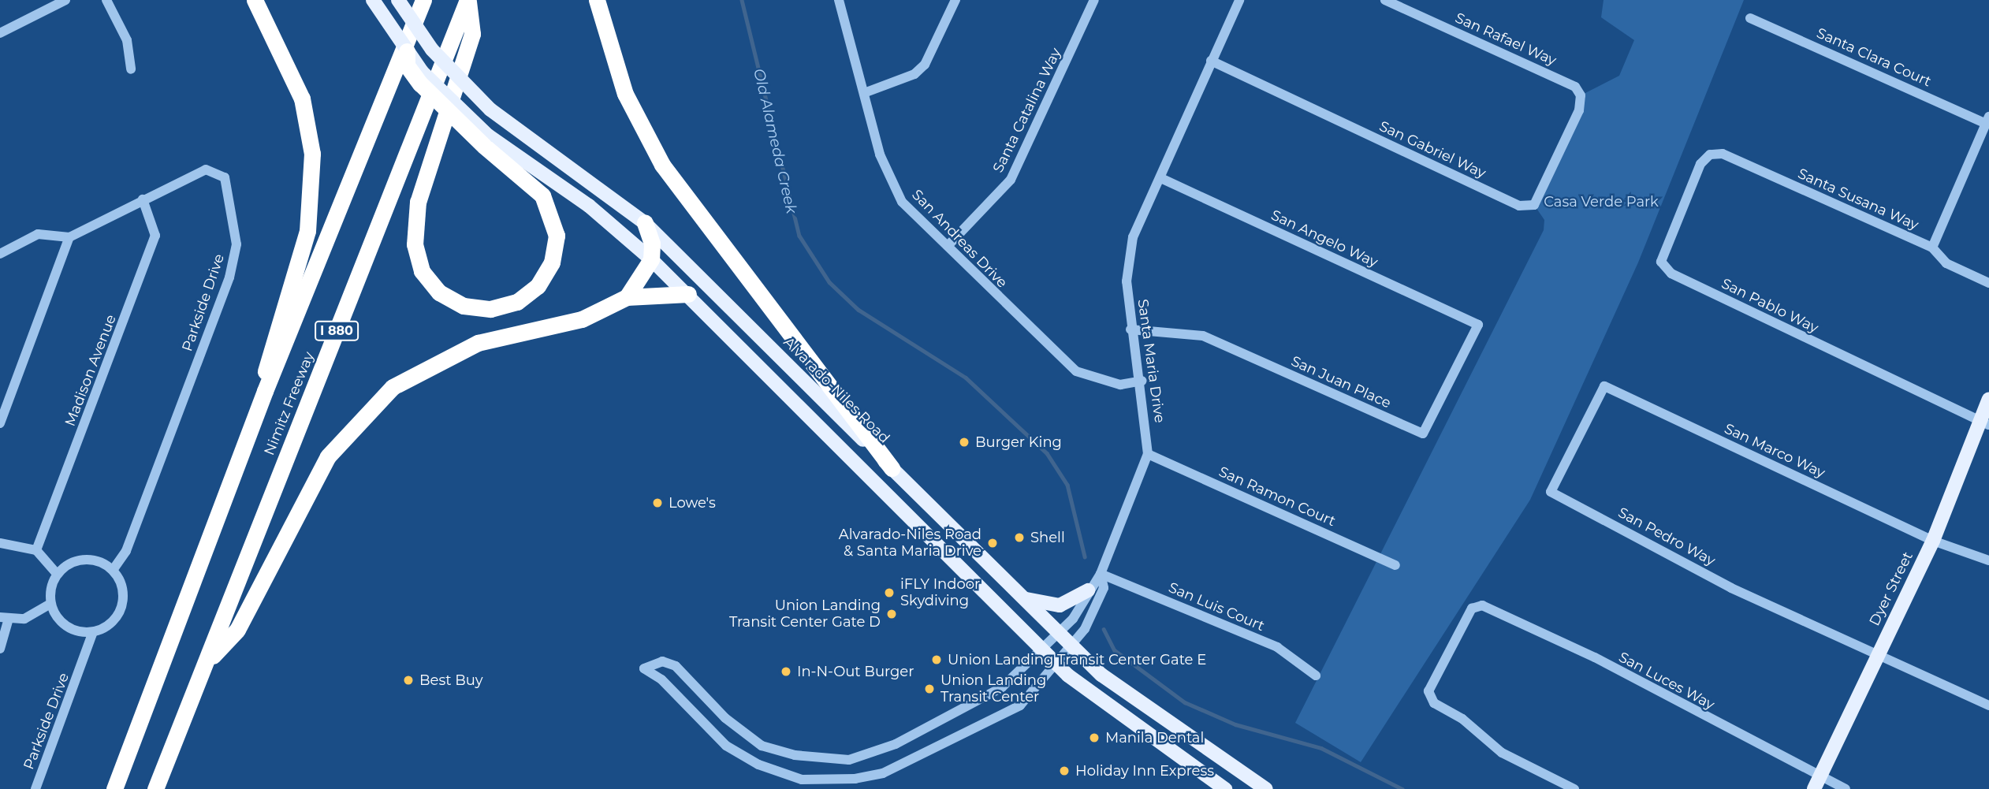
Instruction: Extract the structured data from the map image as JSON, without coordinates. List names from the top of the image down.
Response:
{
  "streets": {
    "highway": ["I 880", "Nimitz Freeway"],
    "main road": ["Alvarado-Niles Road", "Dyer Street"],
    "street": [
      "San Rafael Way",
      "Santa Clara Court",
      "Santa Catalina Way",
      "San Gabriel Way",
      "Santa Susana Way",
      "San Andreas Drive",
      "San Angelo Way",
      "Parkside Drive",
      "San Pablo Way",
      "Santa Maria Drive",
      "Madison Avenue",
      "San Juan Place",
      "San Marco Way",
      "San Ramon Court",
      "San Pedro Way",
      "San Luis Court",
      "San Luces Way"
    ]
  },
  "crossings": [
    ["San Rafael Way", "San Gabriel Way"],
    ["Santa Catalina Way", "San Andreas Drive"],
    ["San Gabriel Way", "Santa Maria Drive"],
    ["Santa Susana Way", "San Pablo Way"],
    ["San Andreas Drive", "Santa Maria Drive"],
    ["San Angelo Way", "Santa Maria Drive"],
    ["San Angelo Way", "San Juan Place"],
    ["Parkside Drive", "Madison Avenue"],
    ["San Pablo Way", "Dyer Street"],
    ["Santa Maria Drive", "San Juan Place"],
    ["Santa Maria Drive", "Alvarado-Niles Road"],
    ["Santa Maria Drive", "San Ramon Court"],
    ["Santa Maria Drive", "San Luis Court"],
    ["San Marco Way", "San Pedro Way"],
    ["San Marco Way", "Dyer Street"],
    ["San Pedro Way", "Dyer Street"],
    ["Dyer Street", "San Luces Way"]
  ],
  "water": ["Old Alameda Creek"],
  "parks": ["Casa Verde Park"],
  "places": [
    "Burger King",
    "Lowe's",
    "Shell",
    "Alvarado-Niles Road & Santa Maria Drive",
    "iFLY Indoor Skydiving",
    "Union Landing Transit Center Gate D",
    "Union Landing Transit Center Gate E",
    "In-N-Out Burger",
    "Best Buy",
    "Union Landing Transit Center",
    "Manila Dental",
    "Holiday Inn Express"
  ]
}
